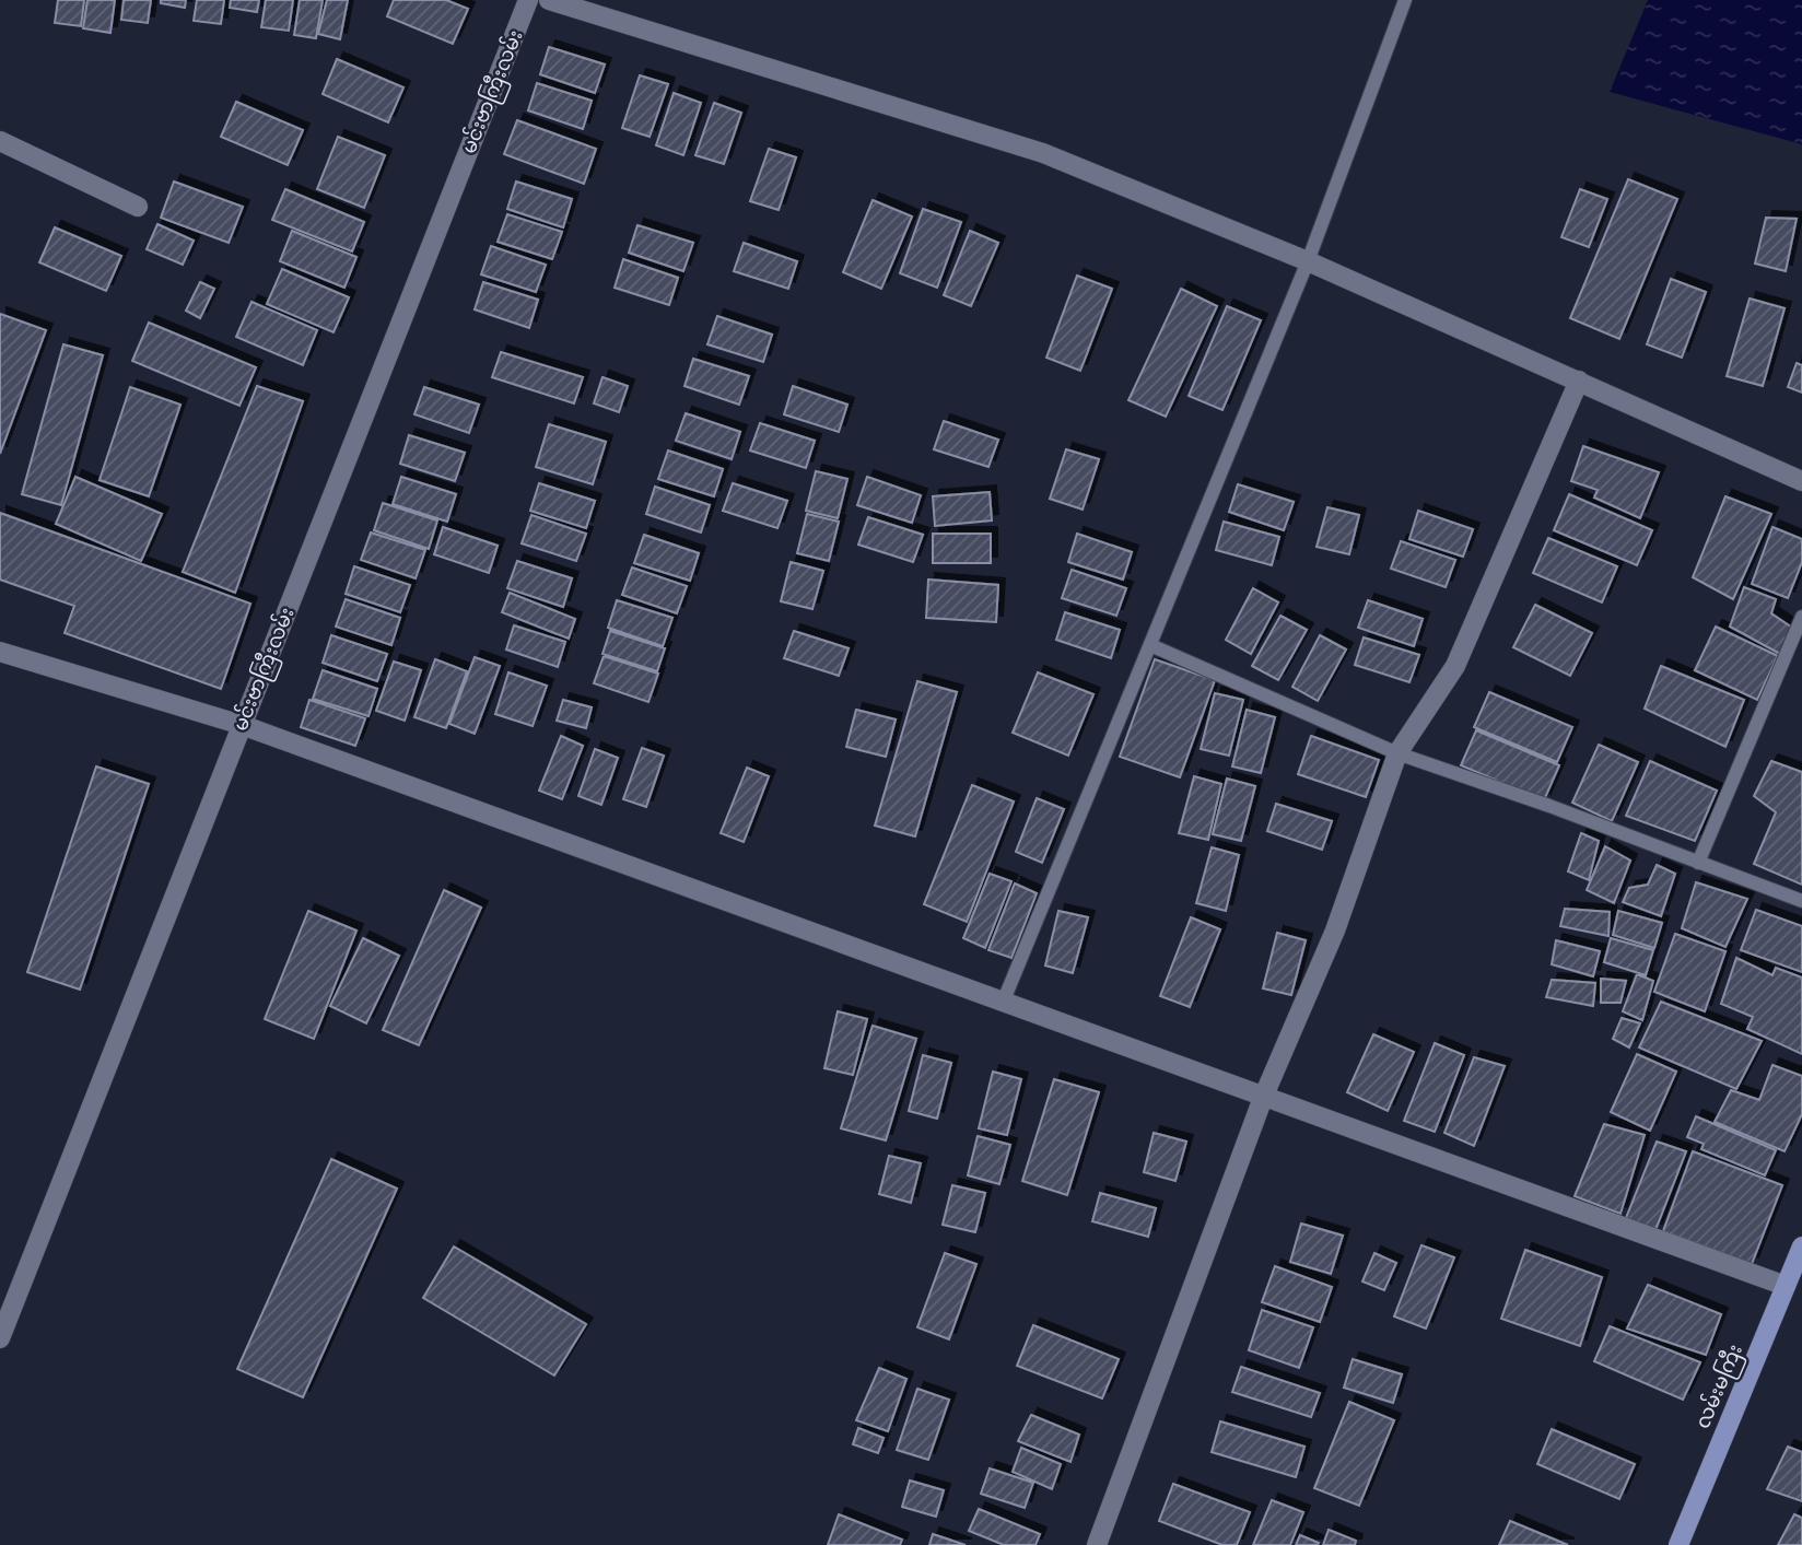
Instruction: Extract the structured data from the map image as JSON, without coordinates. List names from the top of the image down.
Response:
{
  "streets": {
    "main road": ["လမ်းမကြီး"],
    "street": ["မင်းဗာကြီးလမ်း"]
  }
}
